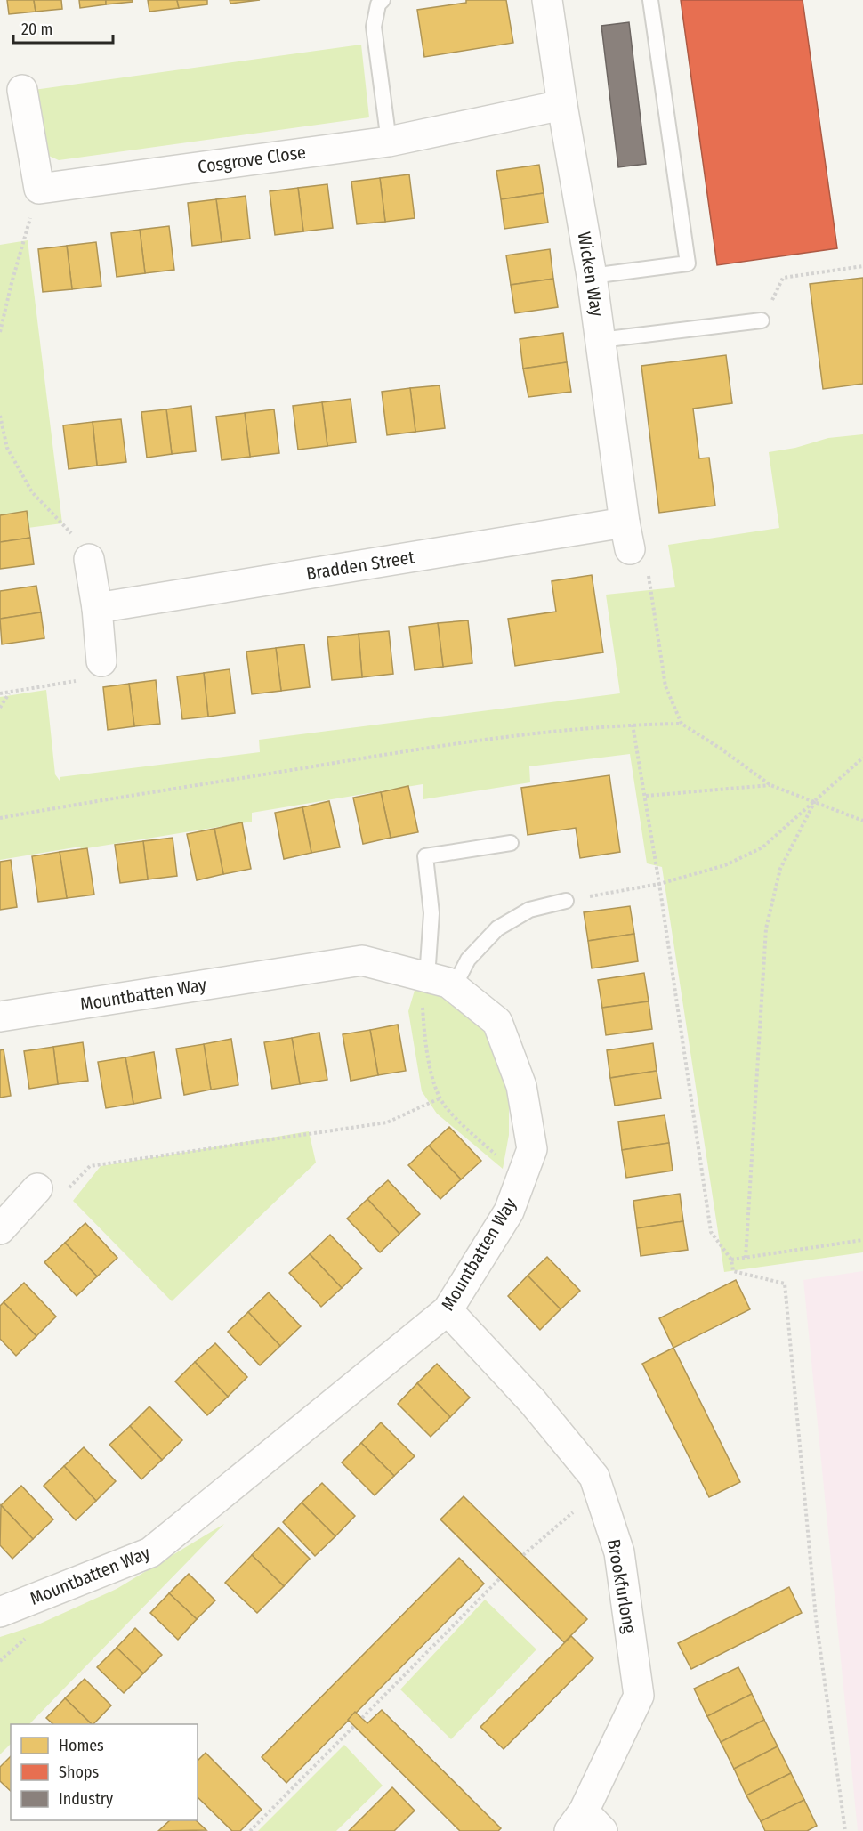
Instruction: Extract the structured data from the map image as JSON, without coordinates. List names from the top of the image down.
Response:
{
  "streets": {
    "street": [
      "Cosgrove Close",
      "Wicken Way",
      "Bradden Street",
      "Mountbatten Way",
      "Brookfurlong"
    ]
  },
  "crossings": [
    ["Cosgrove Close", "Wicken Way"],
    ["Wicken Way", "Bradden Street"],
    ["Mountbatten Way", "Brookfurlong"]
  ],
  "legend": ["Homes", "Shops", "Industry"],
  "scale_bar": "20 m"
}
